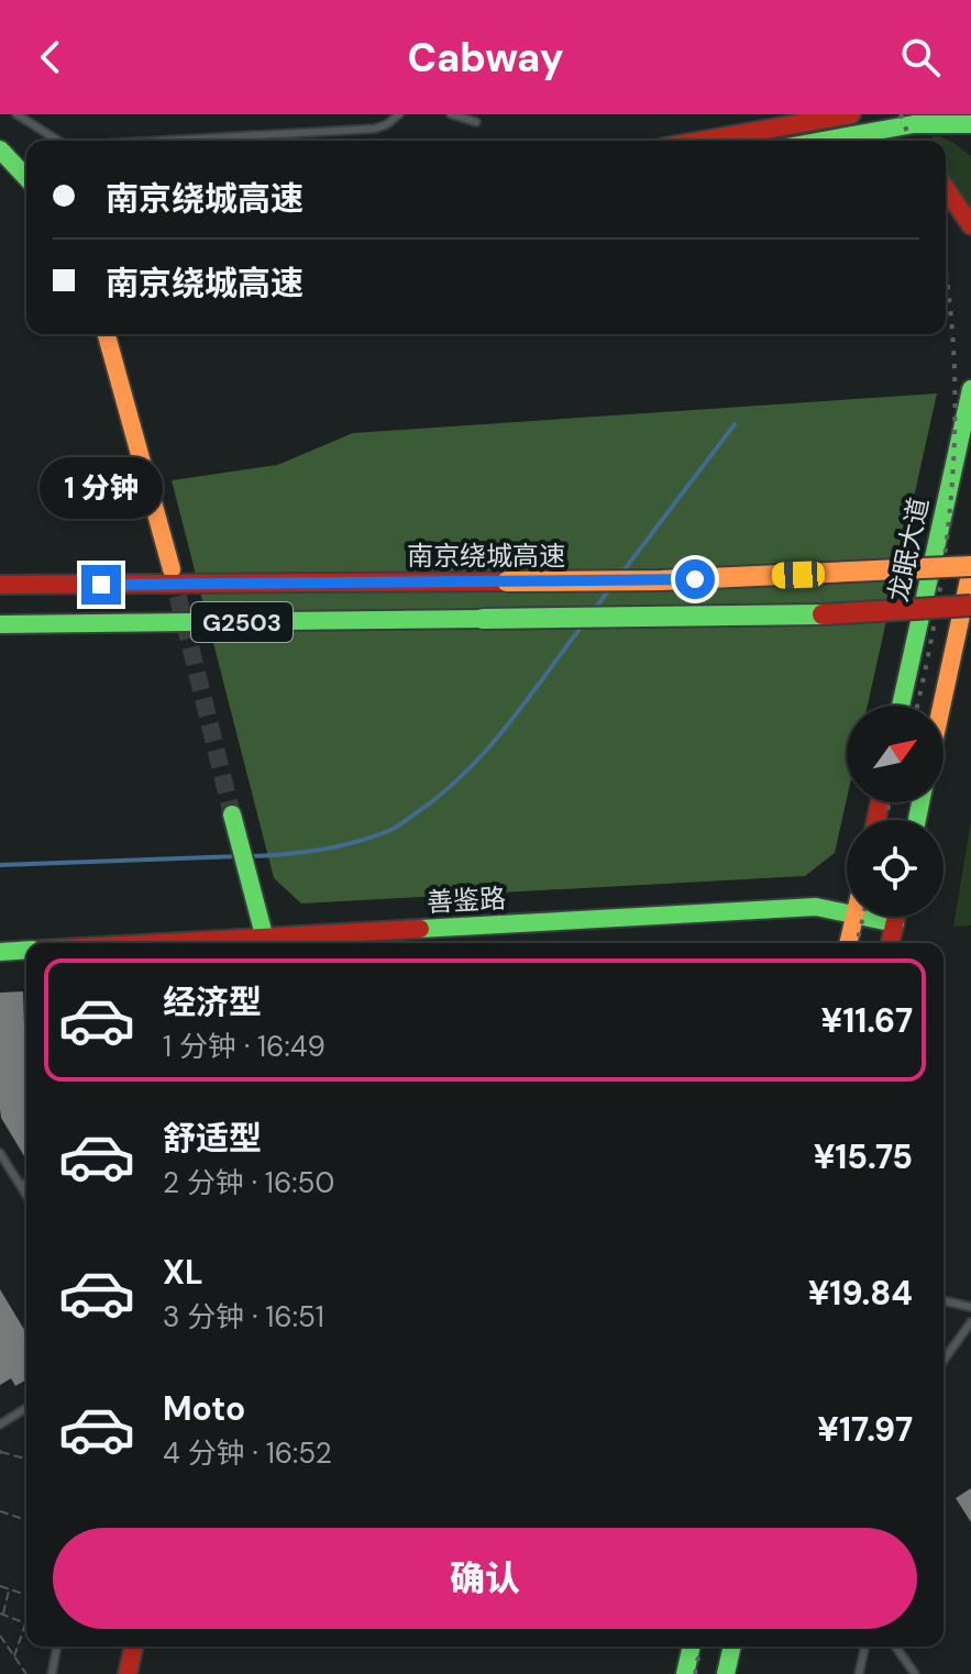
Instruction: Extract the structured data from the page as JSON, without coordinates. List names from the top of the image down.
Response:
{
  "streets": {
    "main road": [
      "龙眠大道",
      "南京绕城高速",
      "G2503",
      "善鉴路"
    ]
  },
  "north": "top right",
  "page": {
    "header": "Cabway",
    "banner": ["南京绕城高速", "南京绕城高速"],
    "bubble": "1 分钟",
    "list": [
      {
        "name": "经济型",
        "note": "1 分钟 · 16:49",
        "value": "¥11.67"
      },
      {
        "name": "舒适型",
        "note": "2 分钟 · 16:50",
        "value": "¥15.75"
      },
      {
        "name": "XL",
        "note": "3 分钟 · 16:51",
        "value": "¥19.84"
      },
      {
        "name": "Moto",
        "note": "4 分钟 · 16:52",
        "value": "¥17.97"
      }
    ],
    "buttons": "确认"
  }
}
